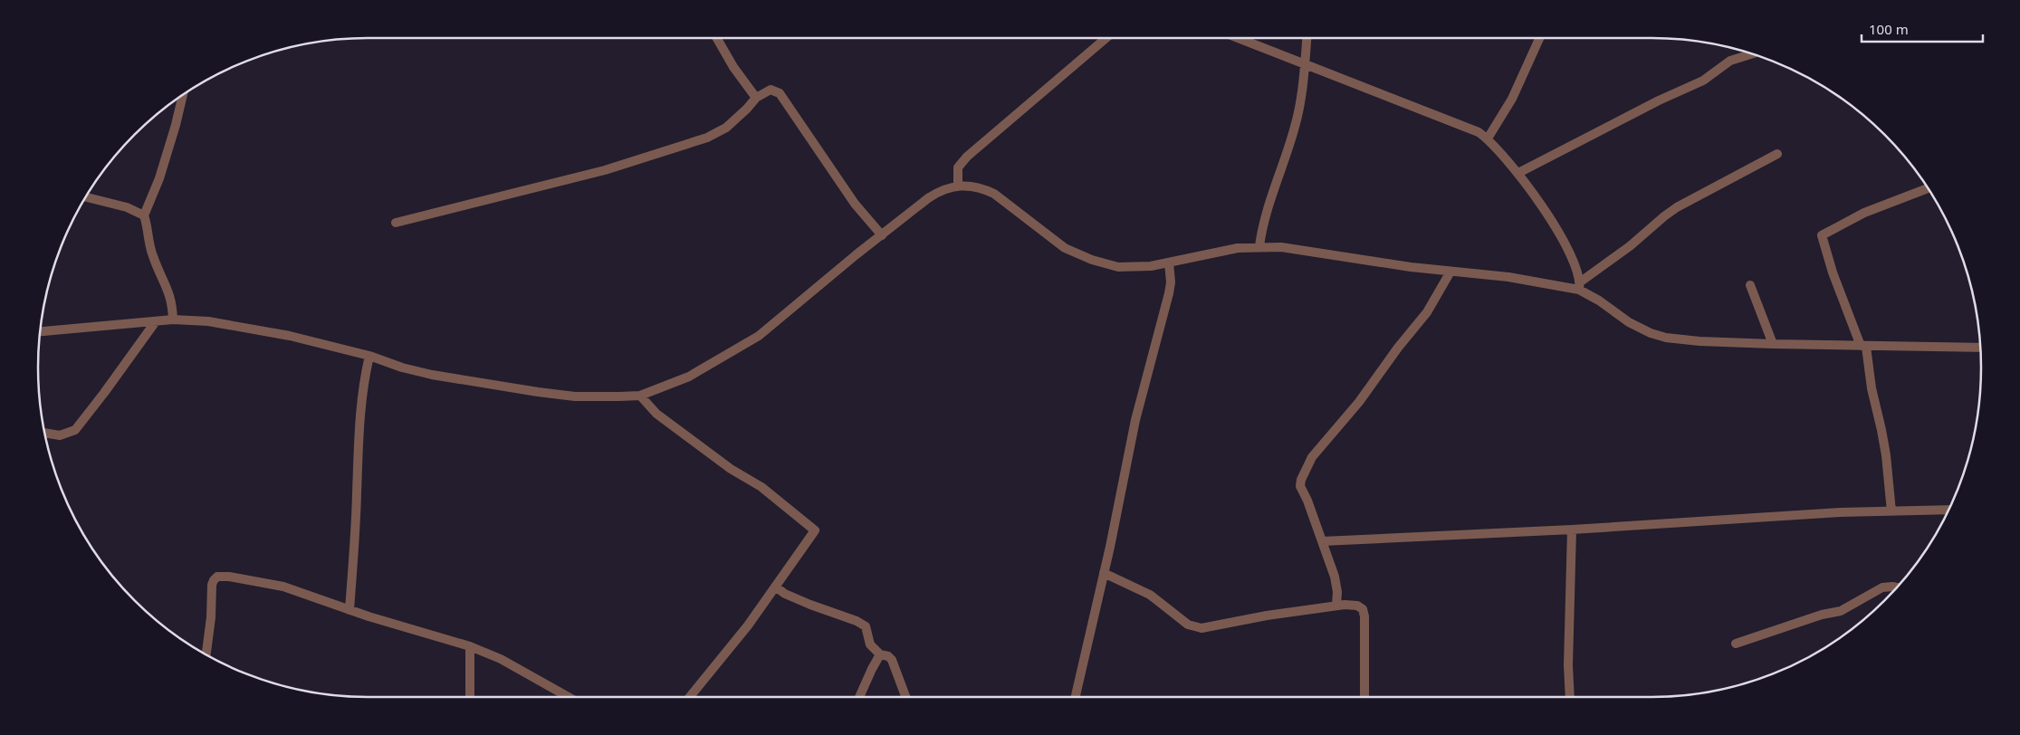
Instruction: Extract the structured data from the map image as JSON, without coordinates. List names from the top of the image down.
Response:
{
  "scale_bar": "100 m"
}
